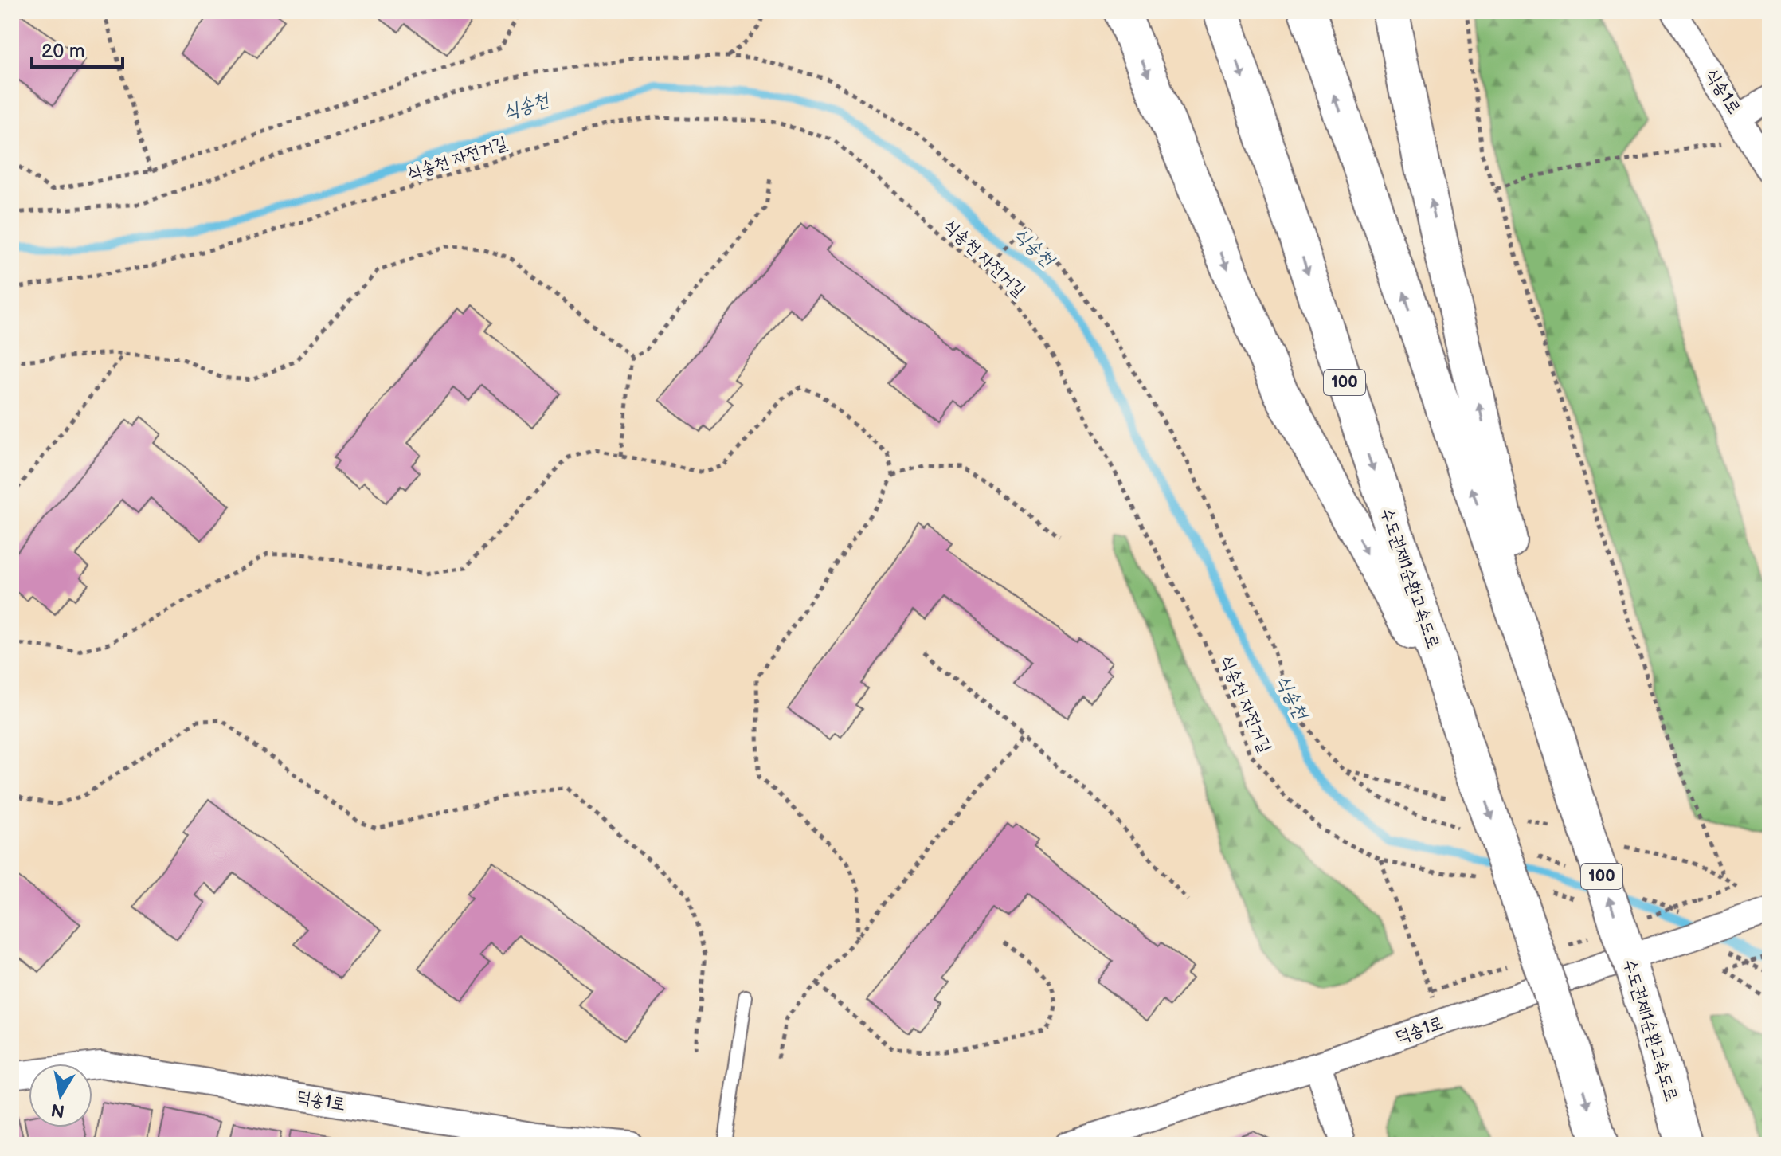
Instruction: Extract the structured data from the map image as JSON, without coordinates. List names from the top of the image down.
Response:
{
  "streets": {
    "highway": ["100", "수도권제1순환고속도로"],
    "street": ["식송1로", "덕송1로"],
    "path": ["식송천 자전거길"]
  },
  "water": ["식송천"],
  "scale_bar": "20 m",
  "north": "bottom"
}
